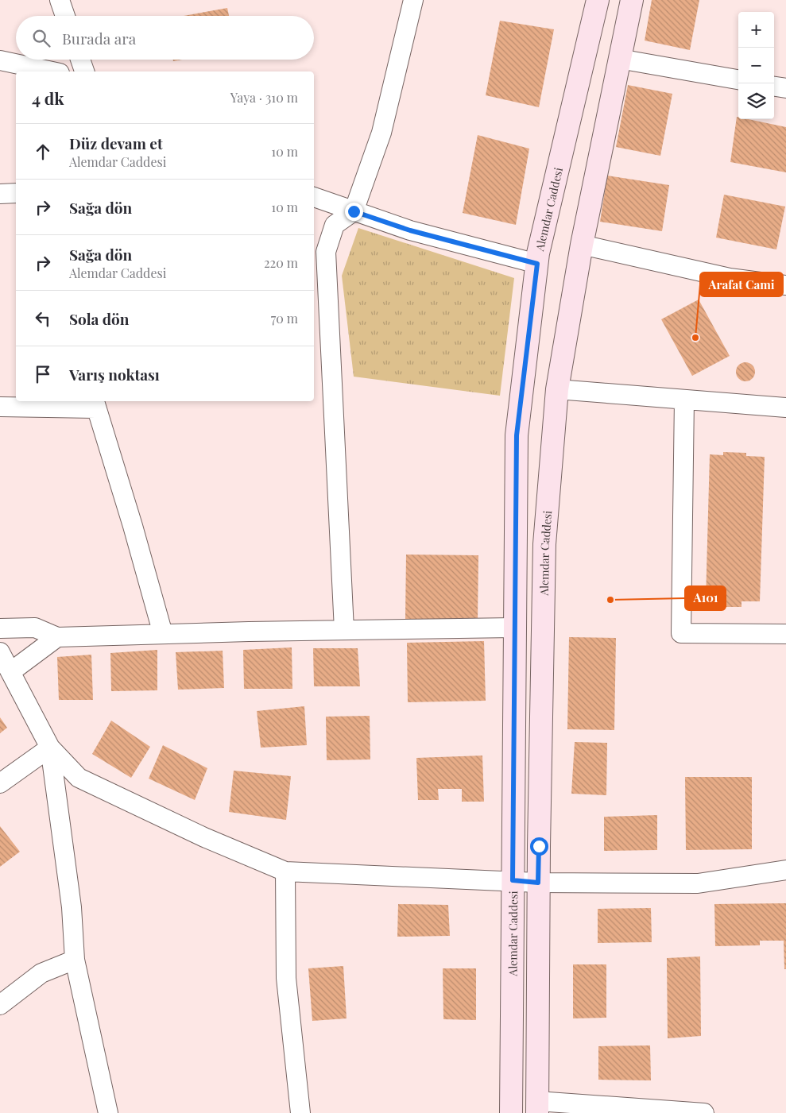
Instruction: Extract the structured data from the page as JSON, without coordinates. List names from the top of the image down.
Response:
{
  "streets": {
    "main road": ["Alemdar Caddesi"]
  },
  "places": ["Arafat Cami", "A101"],
  "page": {
    "map_buttons": ["+", "−"],
    "search": "Burada ara",
    "heading": ["4 dk", "Yaya · 310 m"],
    "list": [
      ["Düz devam et", "Alemdar Caddesi", "10 m"],
      ["Sağa dön", "10 m"],
      ["Sağa dön", "Alemdar Caddesi", "220 m"],
      ["Sola dön", "70 m"],
      "Varış noktası"
    ]
  }
}
